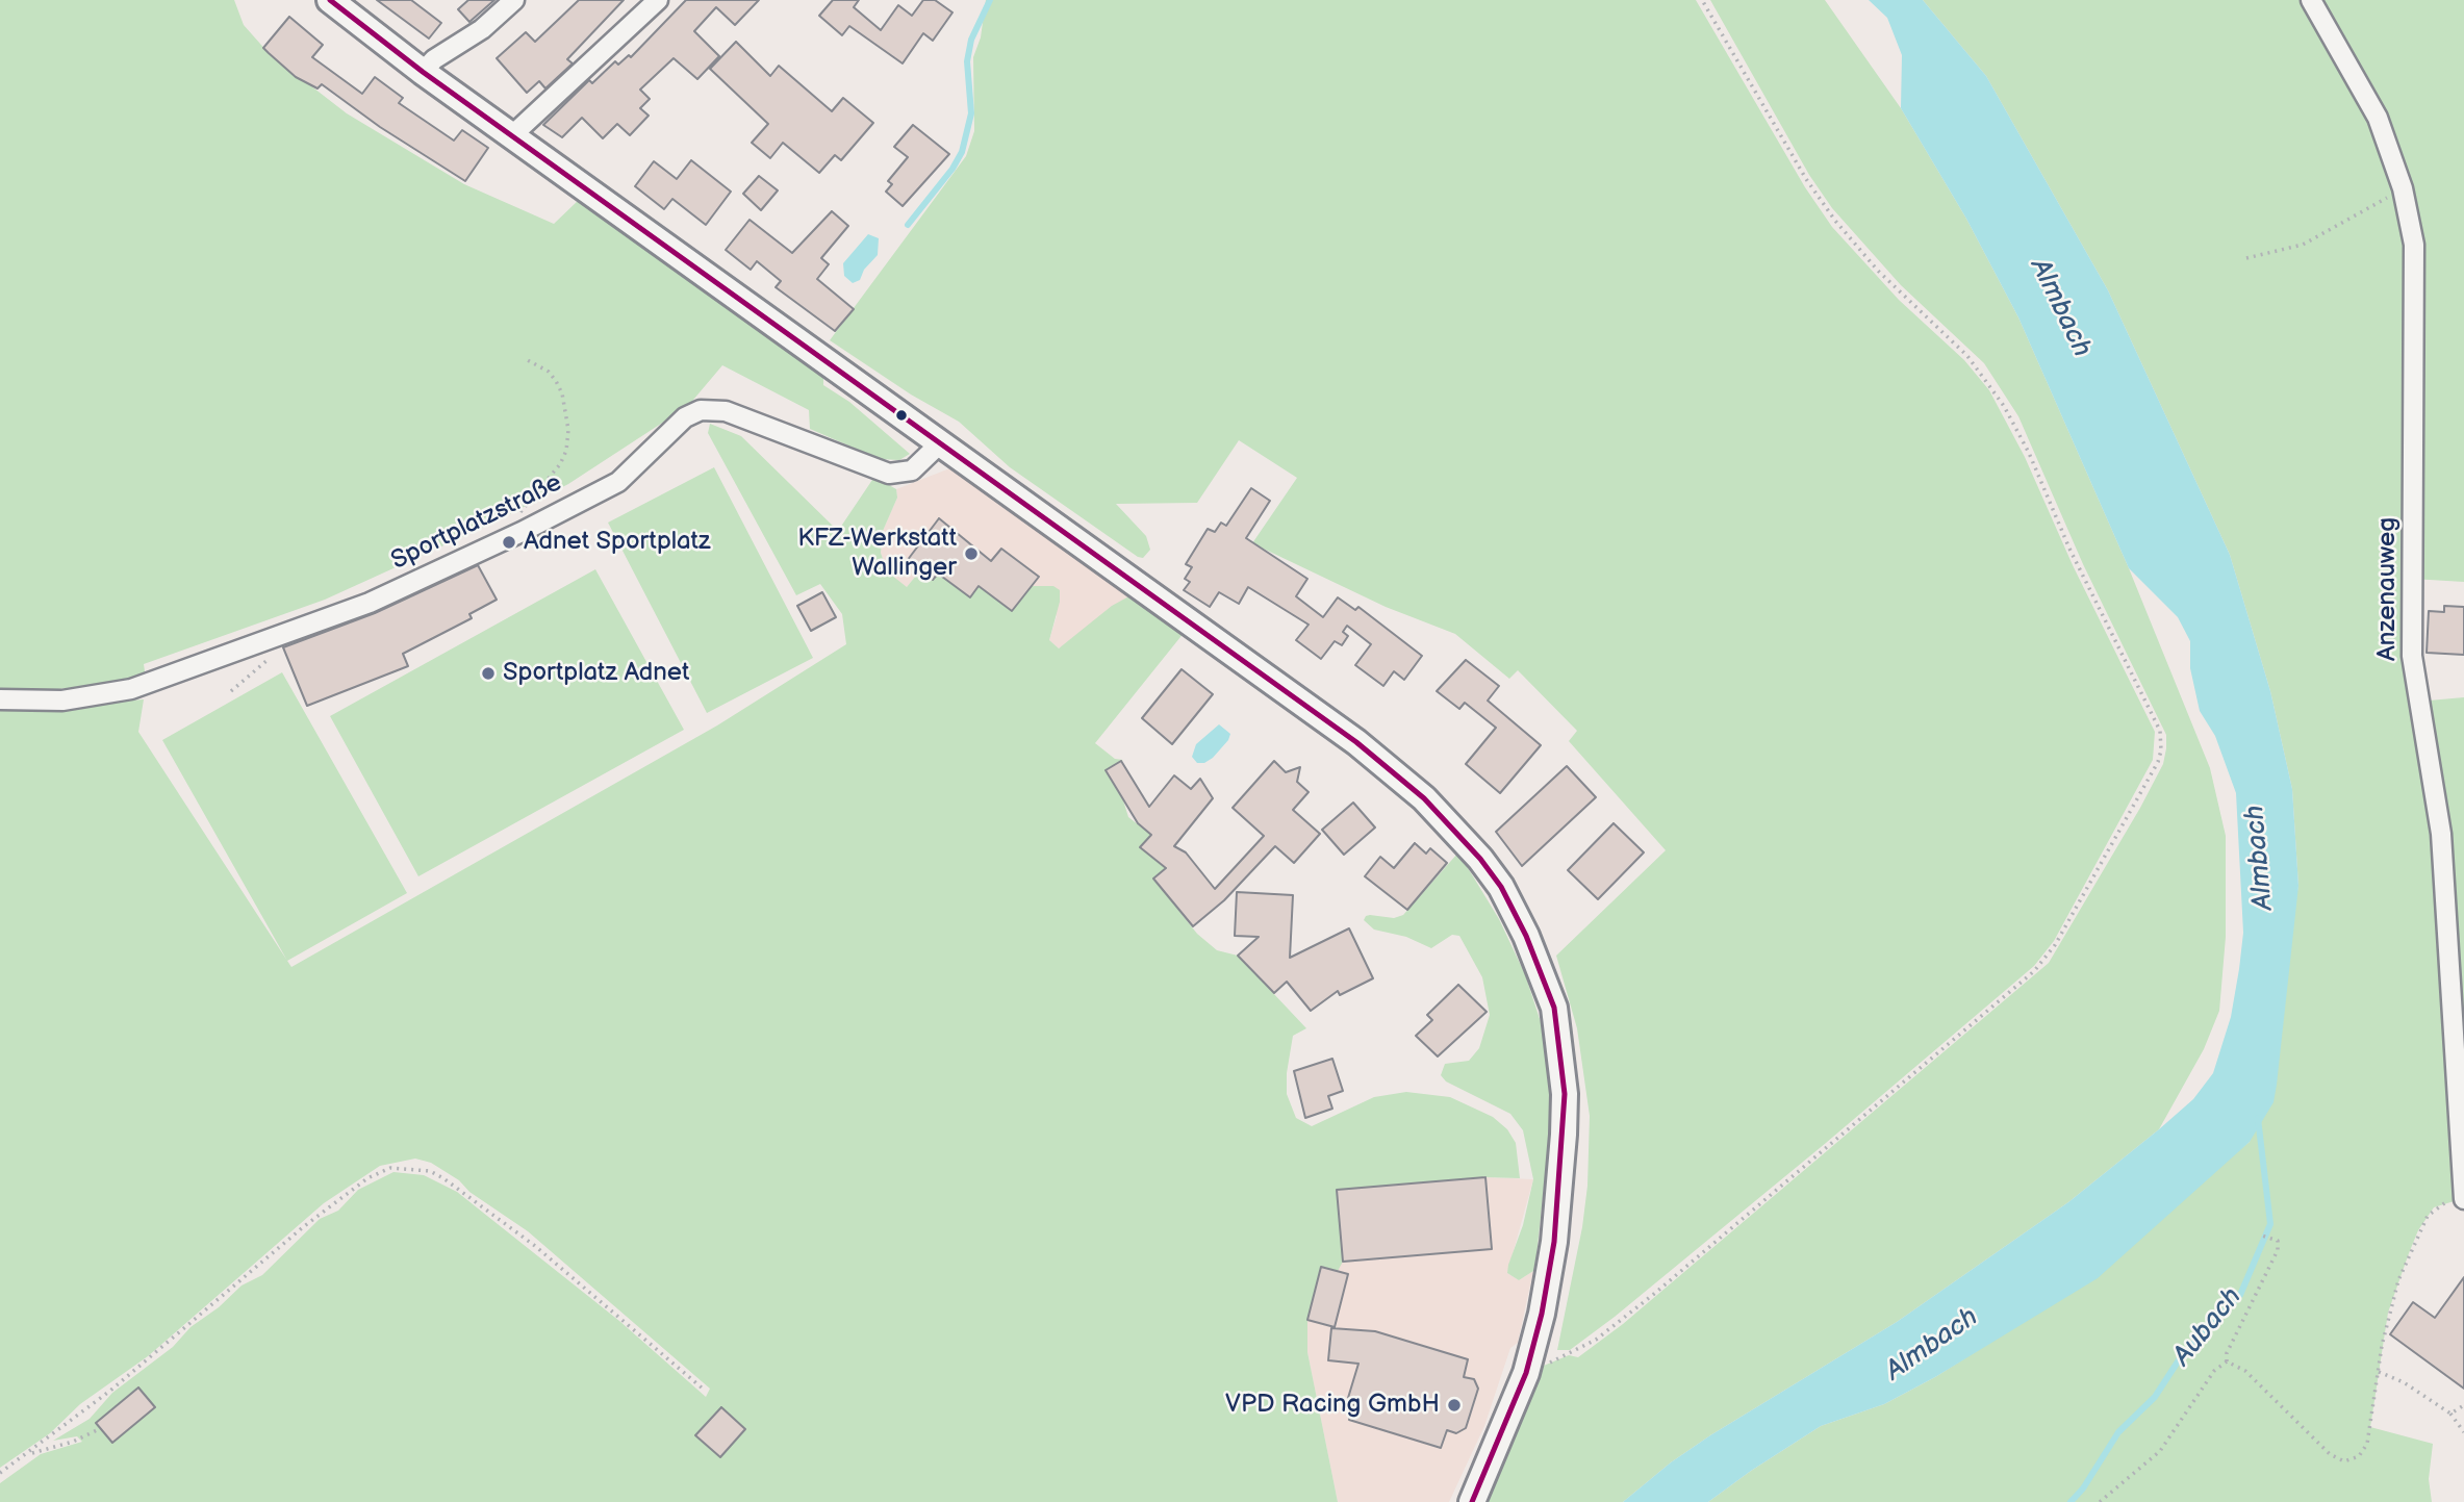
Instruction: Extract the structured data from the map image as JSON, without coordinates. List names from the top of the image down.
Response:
{
  "streets": {
    "street": ["Sportplatzstraße", "Anzenauweg"]
  },
  "water": ["Almbach", "Aubach"],
  "places": [
    "Adnet Sportplatz",
    "KFZ-Werkstatt Wallinger",
    "Sportplatz Adnet",
    "VPD Racing GmbH"
  ]
}
